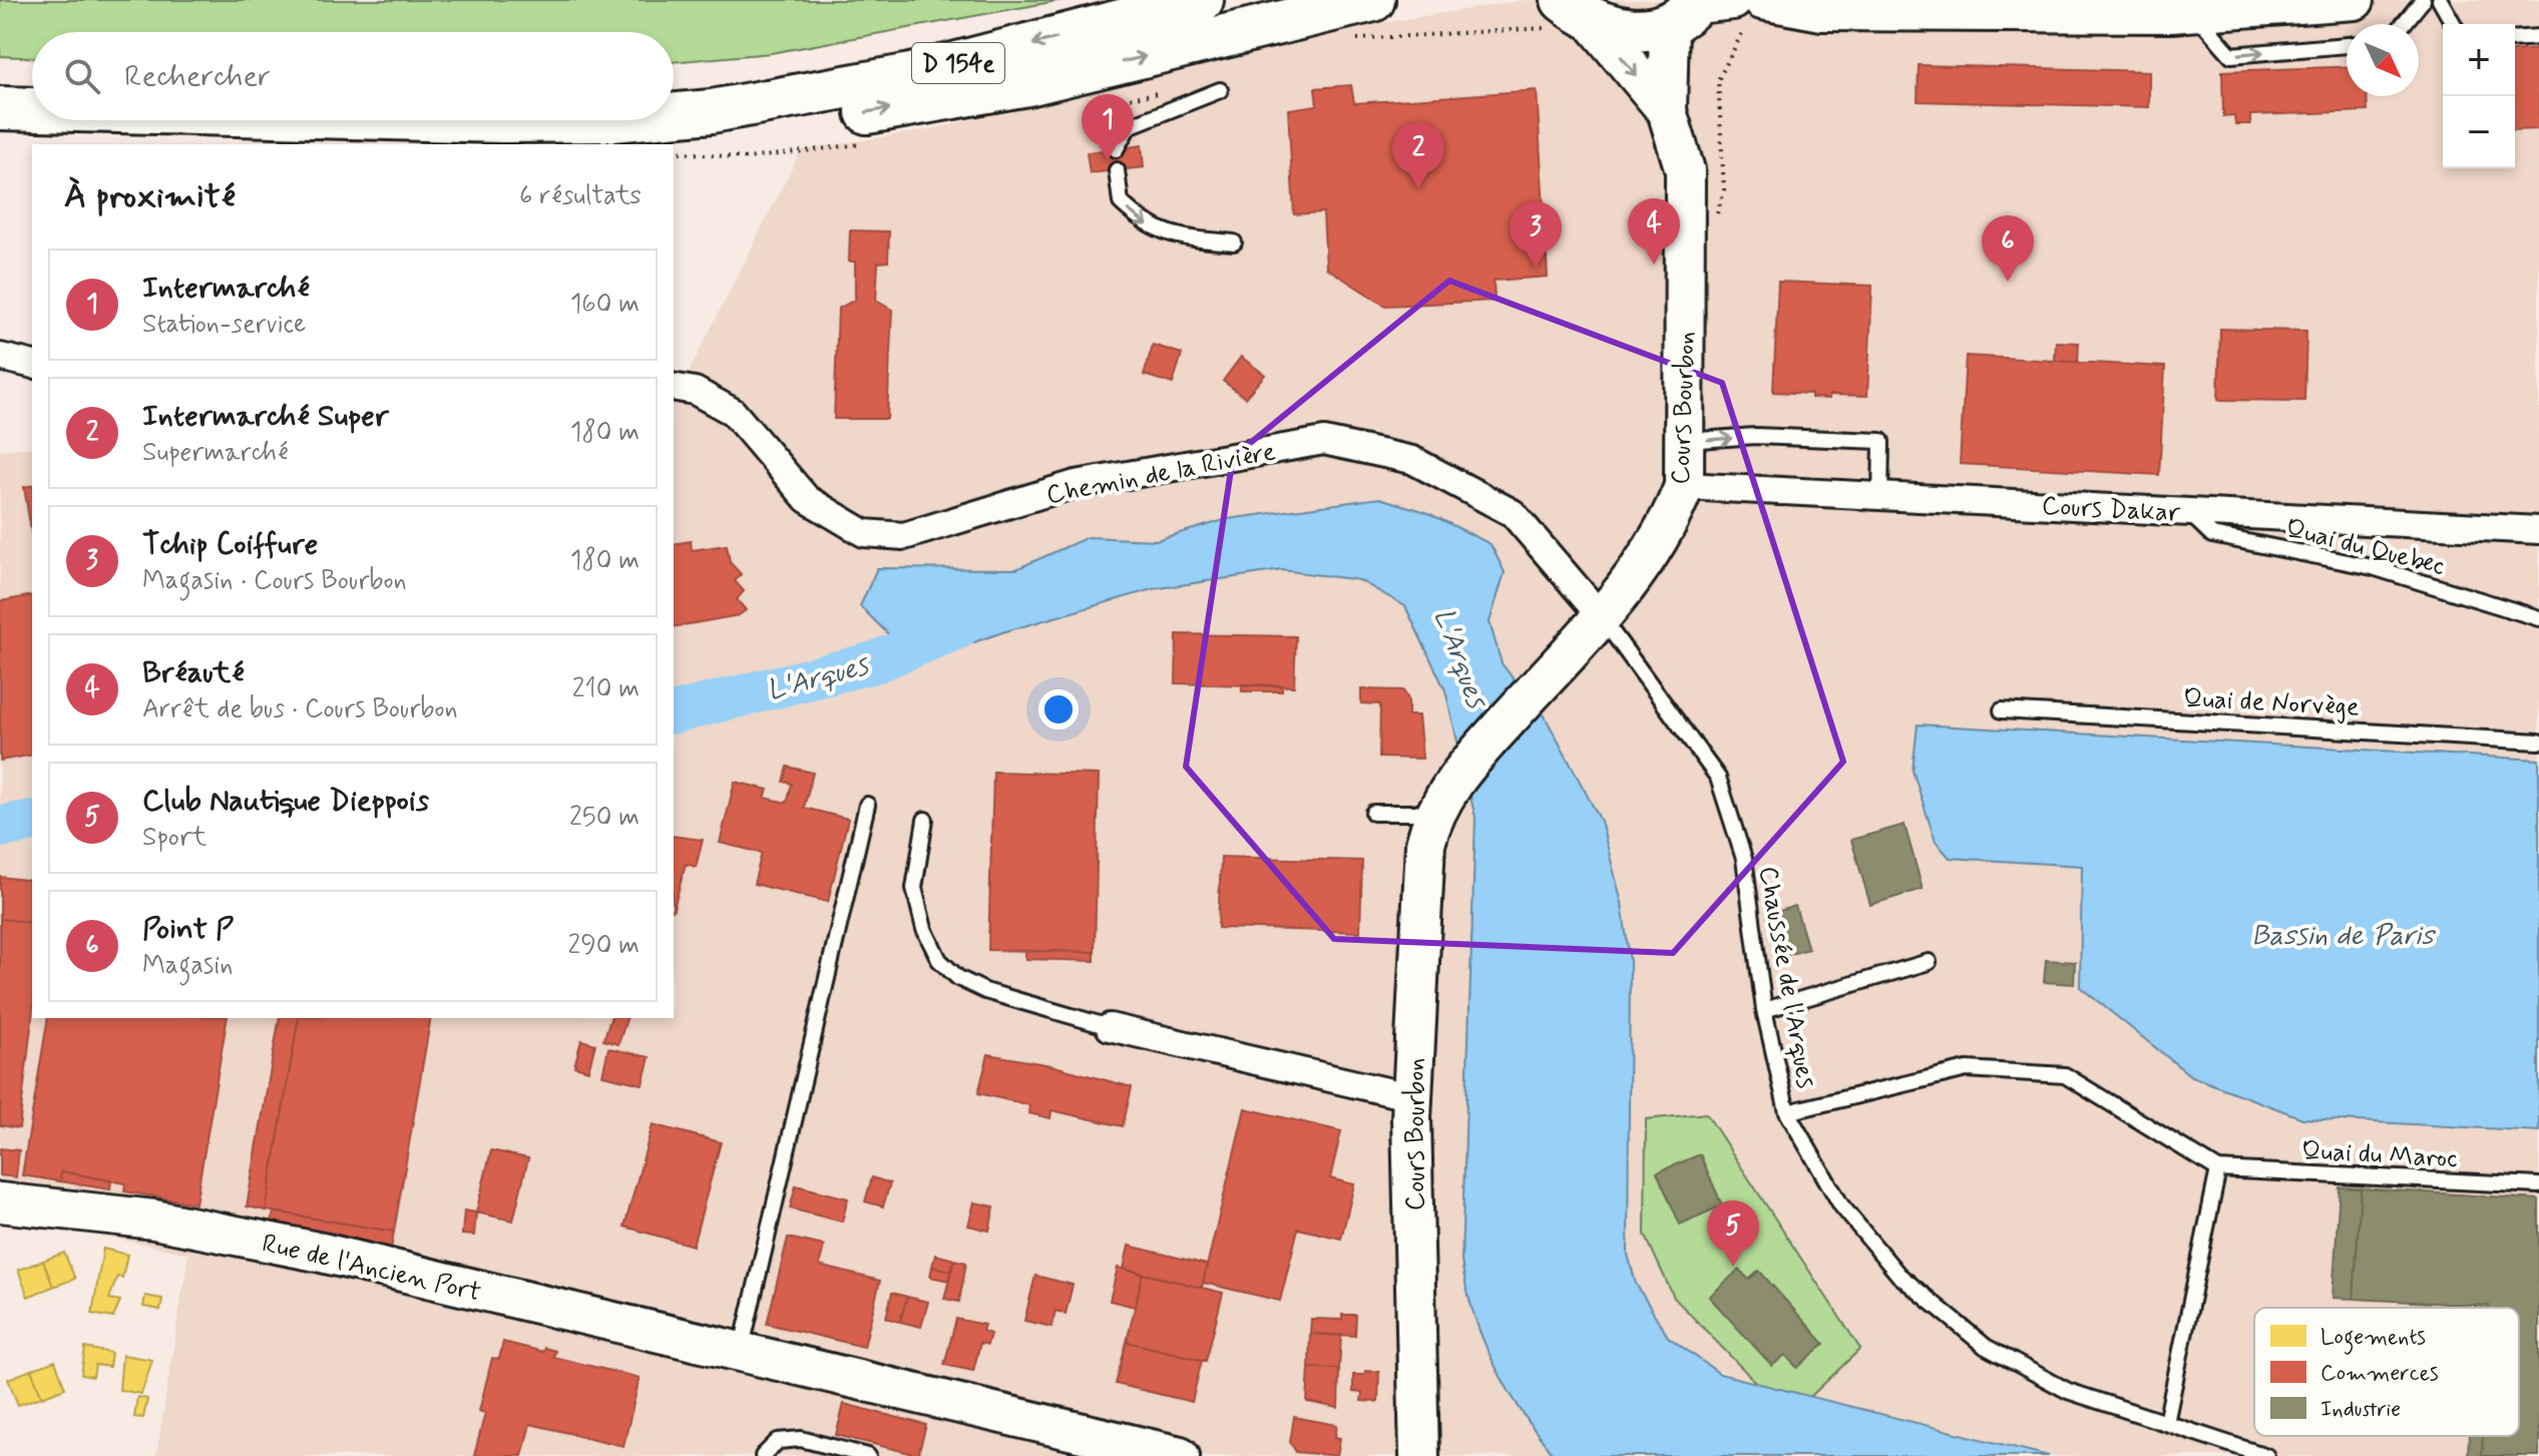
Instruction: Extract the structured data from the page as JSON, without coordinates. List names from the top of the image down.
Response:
{
  "streets": {
    "main road": ["D 154e", "Cours Bourbon", "Rue de l'Ancien Port"],
    "street": ["Chemin de la Rivière", "Cours Dakar"],
    "lane": [
      "Quai du Quebec",
      "Quai de Norvège",
      "Chaussée de l'Arques",
      "Quai du Maroc"
    ]
  },
  "crossings": [
    ["Cours Bourbon", "Chemin de la Rivière"],
    ["Cours Bourbon", "Cours Dakar"],
    ["Cours Bourbon", "Chaussée de l'Arques"],
    ["Chemin de la Rivière", "Chaussée de l'Arques"],
    ["Cours Dakar", "Quai du Quebec"],
    ["Chaussée de l'Arques", "Quai du Maroc"]
  ],
  "water": ["L'Arques", "Bassin de Paris"],
  "legend": ["Logements", "Commerces", "Industrie"],
  "north": "bottom right",
  "page": {
    "map_buttons": ["+", "−"],
    "search": "Rechercher",
    "pins": [
      "1",
      "2",
      "4",
      "3",
      "6",
      "5"
    ],
    "heading": ["À proximité", "6 résultats"],
    "list": [
      {
        "mark": "1",
        "name": "Intermarché",
        "note": "Station-service",
        "value": "160 m"
      },
      {
        "mark": "2",
        "name": "Intermarché Super",
        "note": "Supermarché",
        "value": "180 m"
      },
      {
        "mark": "3",
        "name": "Tchip Coiffure",
        "note": "Magasin · Cours Bourbon",
        "value": "180 m"
      },
      {
        "mark": "4",
        "name": "Bréauté",
        "note": "Arrêt de bus · Cours Bourbon",
        "value": "210 m"
      },
      {
        "mark": "5",
        "name": "Club Nautique Dieppois",
        "note": "Sport",
        "value": "250 m"
      },
      {
        "mark": "6",
        "name": "Point P",
        "note": "Magasin",
        "value": "290 m"
      }
    ]
  }
}
